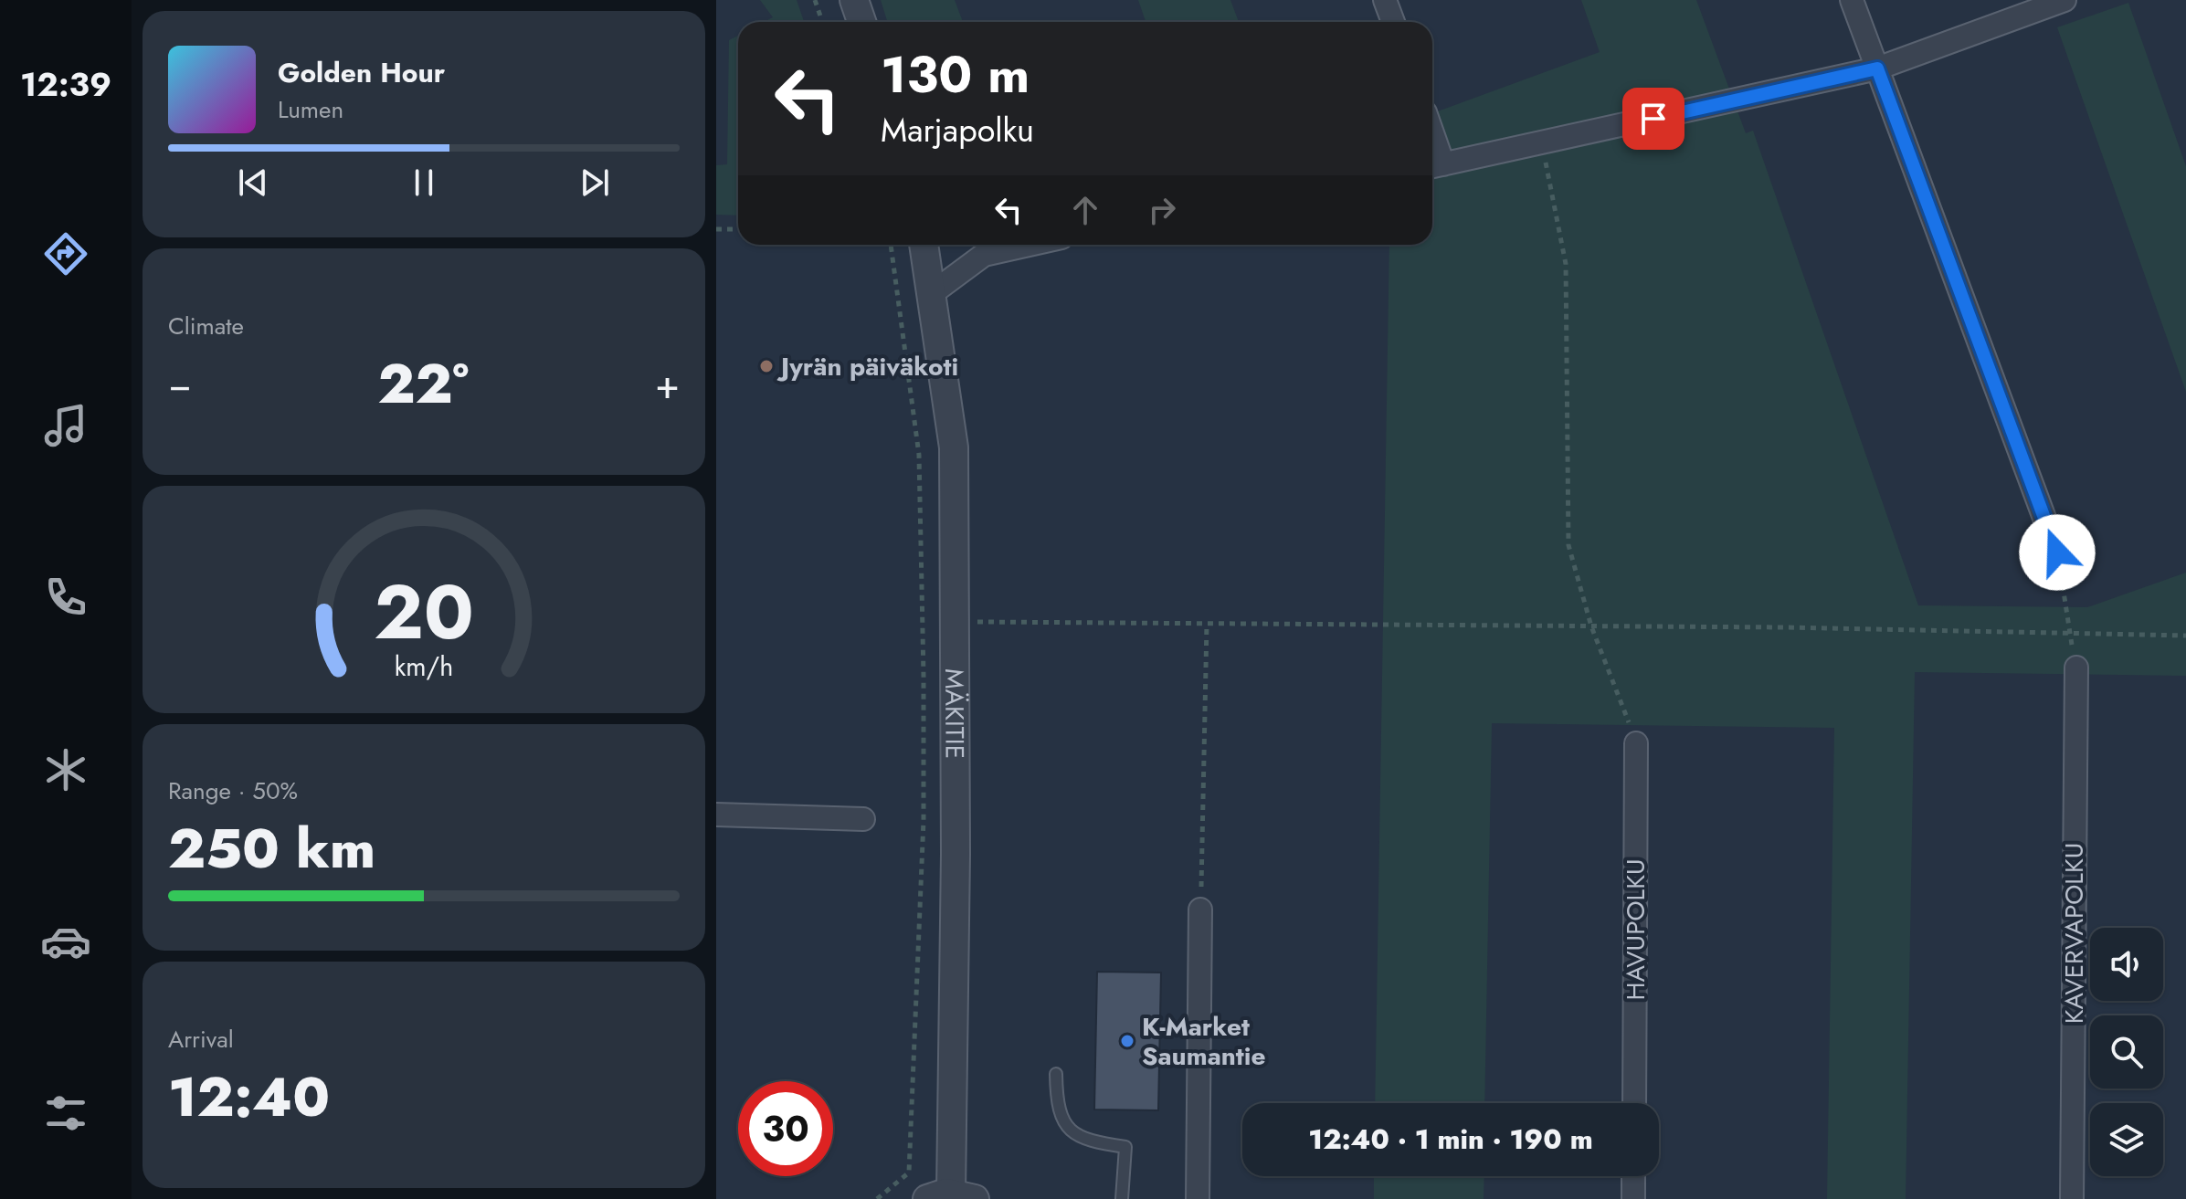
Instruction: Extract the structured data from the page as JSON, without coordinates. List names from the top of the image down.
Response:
{
  "streets": {
    "street": ["MÄKITIE", "HAVUPOLKU", "KAVERVAPOLKU"]
  },
  "places": ["Jyrän päiväkoti", "K-Market Saumantie"],
  "page": {
    "tabs": "12:39",
    "turn": ["130 m", "Marjapolku"],
    "song": ["Golden Hour", "Lumen"],
    "tile": [
      "Climate",
      ["Range · 50%", "250 km"],
      ["Arrival", "12:40"]
    ],
    "heat": ["−", "22°", "+"],
    "limit": "30",
    "trip": "12:40 · 1 min · 190 m",
    "gauge": ["20", "km/h"]
  }
}
